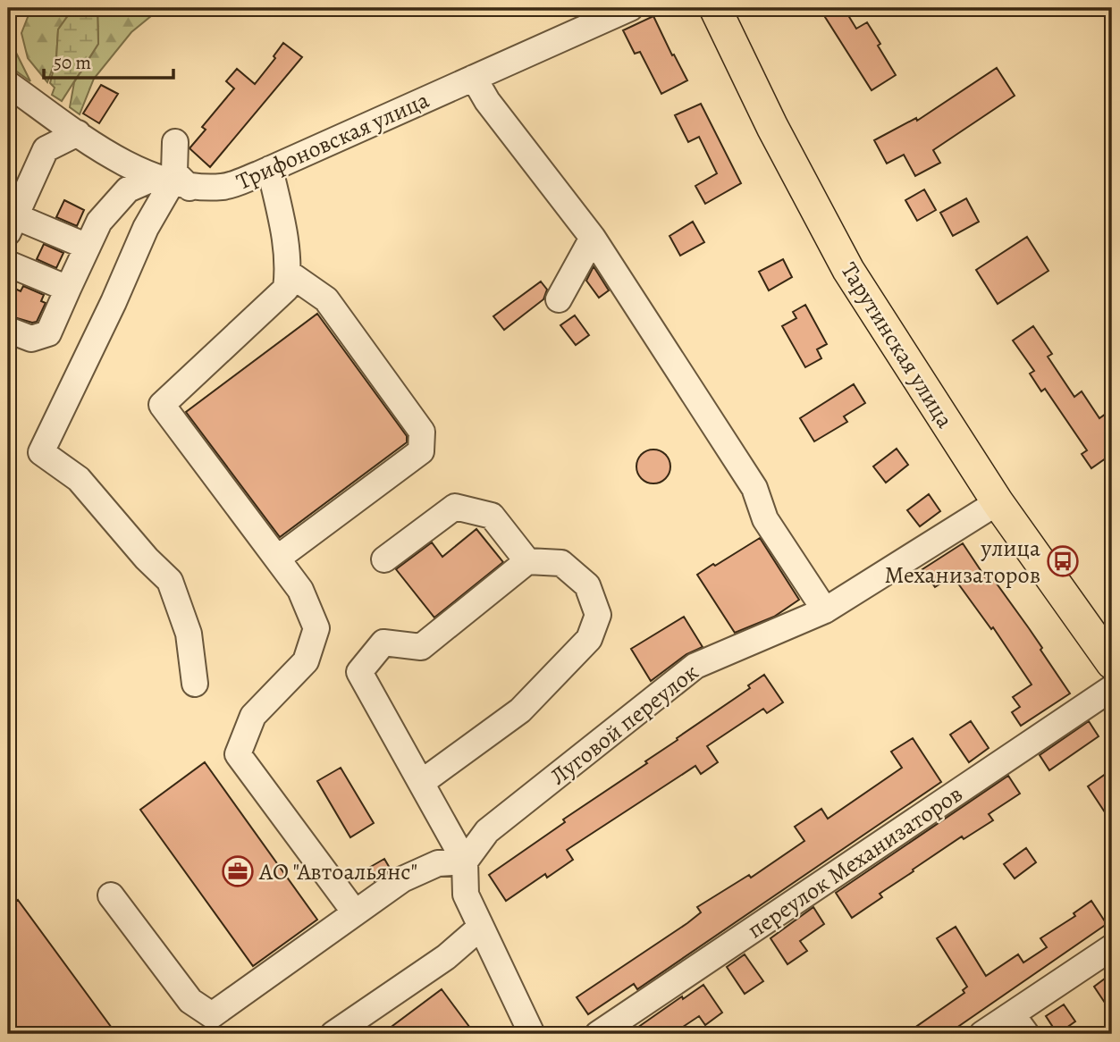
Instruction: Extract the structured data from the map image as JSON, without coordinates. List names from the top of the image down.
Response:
{
  "streets": {
    "main road": ["Тарутинская улица"],
    "street": ["Трифоновская улица", "Луговой переулок", "переулок Механизаторов"]
  },
  "crossings": [
    ["Тарутинская улица", "Луговой переулок"]
  ],
  "places": {
    "bus stop": ["улица Механизаторов"],
    "office": ["АО \"Автоальянс\""]
  },
  "scale_bar": "50 m"
}
